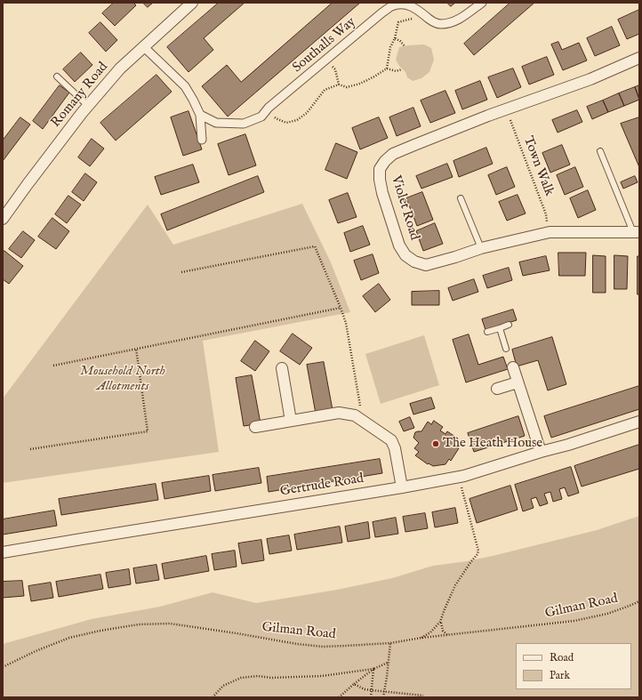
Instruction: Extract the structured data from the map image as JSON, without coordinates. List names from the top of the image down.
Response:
{
  "streets": {
    "street": [
      "Southalls Way",
      "Romany Road",
      "Violet Road",
      "Gertrude Road"
    ],
    "path": ["Town Walk", "Gilman Road"]
  },
  "crossings": [
    ["Town Walk", "Violet Road"]
  ],
  "parks": ["Mousehold North Allotments"],
  "places": ["The Heath House"],
  "legend": ["Road", "Park"]
}
